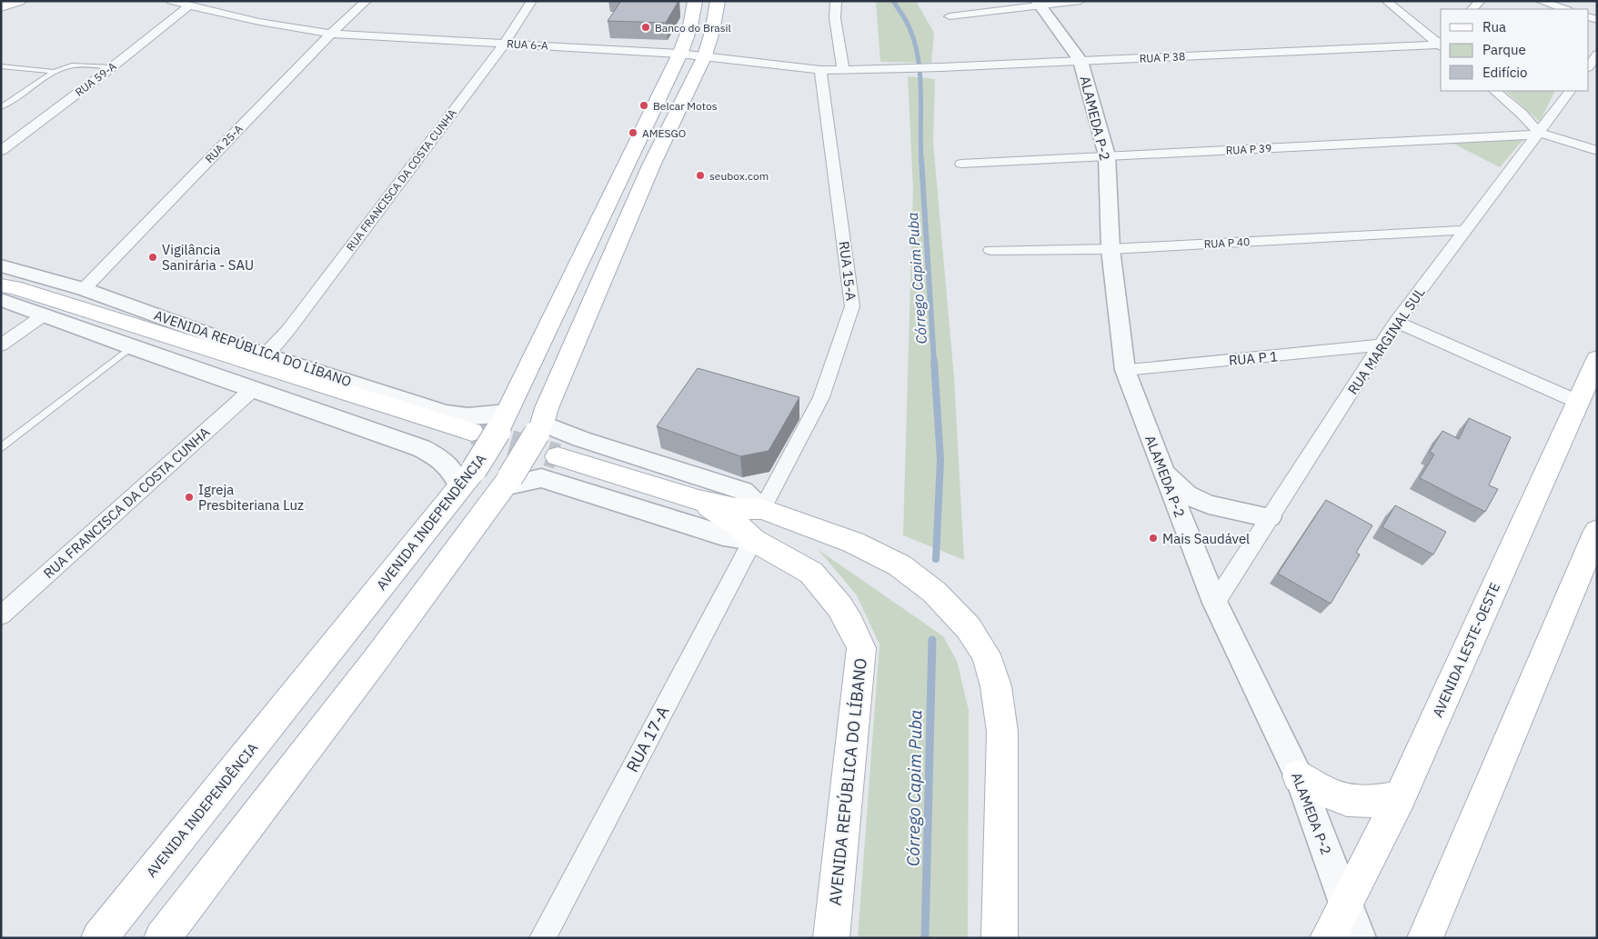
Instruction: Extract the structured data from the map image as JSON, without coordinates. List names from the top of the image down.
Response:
{
  "streets": {
    "main road": ["AVENIDA REPÚBLICA DO LÍBANO", "AVENIDA INDEPENDÊNCIA", "AVENIDA LESTE-OESTE"],
    "street": [
      "RUA 6-A",
      "RUA P 38",
      "RUA 59-A",
      "ALAMEDA P-2",
      "RUA 25-A",
      "RUA P 39",
      "RUA FRANCISCA DA COSTA CUNHA",
      "RUA P 40",
      "RUA 15-A",
      "RUA MARGINAL SUL",
      "RUA P 1",
      "RUA 17-A"
    ]
  },
  "crossings": [
    ["RUA 6-A", "RUA P 38"],
    ["RUA 6-A", "RUA 59-A"],
    ["RUA 6-A", "RUA 25-A"],
    ["RUA 6-A", "RUA FRANCISCA DA COSTA CUNHA"],
    ["RUA 6-A", "RUA 15-A"],
    ["RUA 6-A", "AVENIDA INDEPENDÊNCIA"],
    ["RUA P 38", "ALAMEDA P-2"],
    ["ALAMEDA P-2", "RUA P 39"],
    ["ALAMEDA P-2", "RUA P 40"],
    ["ALAMEDA P-2", "RUA MARGINAL SUL"],
    ["ALAMEDA P-2", "RUA P 1"],
    ["ALAMEDA P-2", "AVENIDA LESTE-OESTE"],
    ["RUA 25-A", "AVENIDA REPÚBLICA DO LÍBANO"],
    ["RUA P 39", "RUA MARGINAL SUL"],
    ["RUA FRANCISCA DA COSTA CUNHA", "AVENIDA REPÚBLICA DO LÍBANO"],
    ["RUA P 40", "RUA MARGINAL SUL"],
    ["RUA 15-A", "AVENIDA REPÚBLICA DO LÍBANO"],
    ["RUA MARGINAL SUL", "RUA P 1"],
    ["AVENIDA REPÚBLICA DO LÍBANO", "AVENIDA INDEPENDÊNCIA"],
    ["AVENIDA REPÚBLICA DO LÍBANO", "RUA 17-A"]
  ],
  "water": ["Córrego Capim Puba"],
  "places": [
    "Banco do Brasil",
    "Belcar Motos",
    "AMESGO",
    "seubox.com",
    "Vigilância Sanirária - SAU",
    "Igreja Presbiteriana Luz",
    "Mais Saudável"
  ],
  "legend": ["Rua", "Parque", "Edifício"]
}
